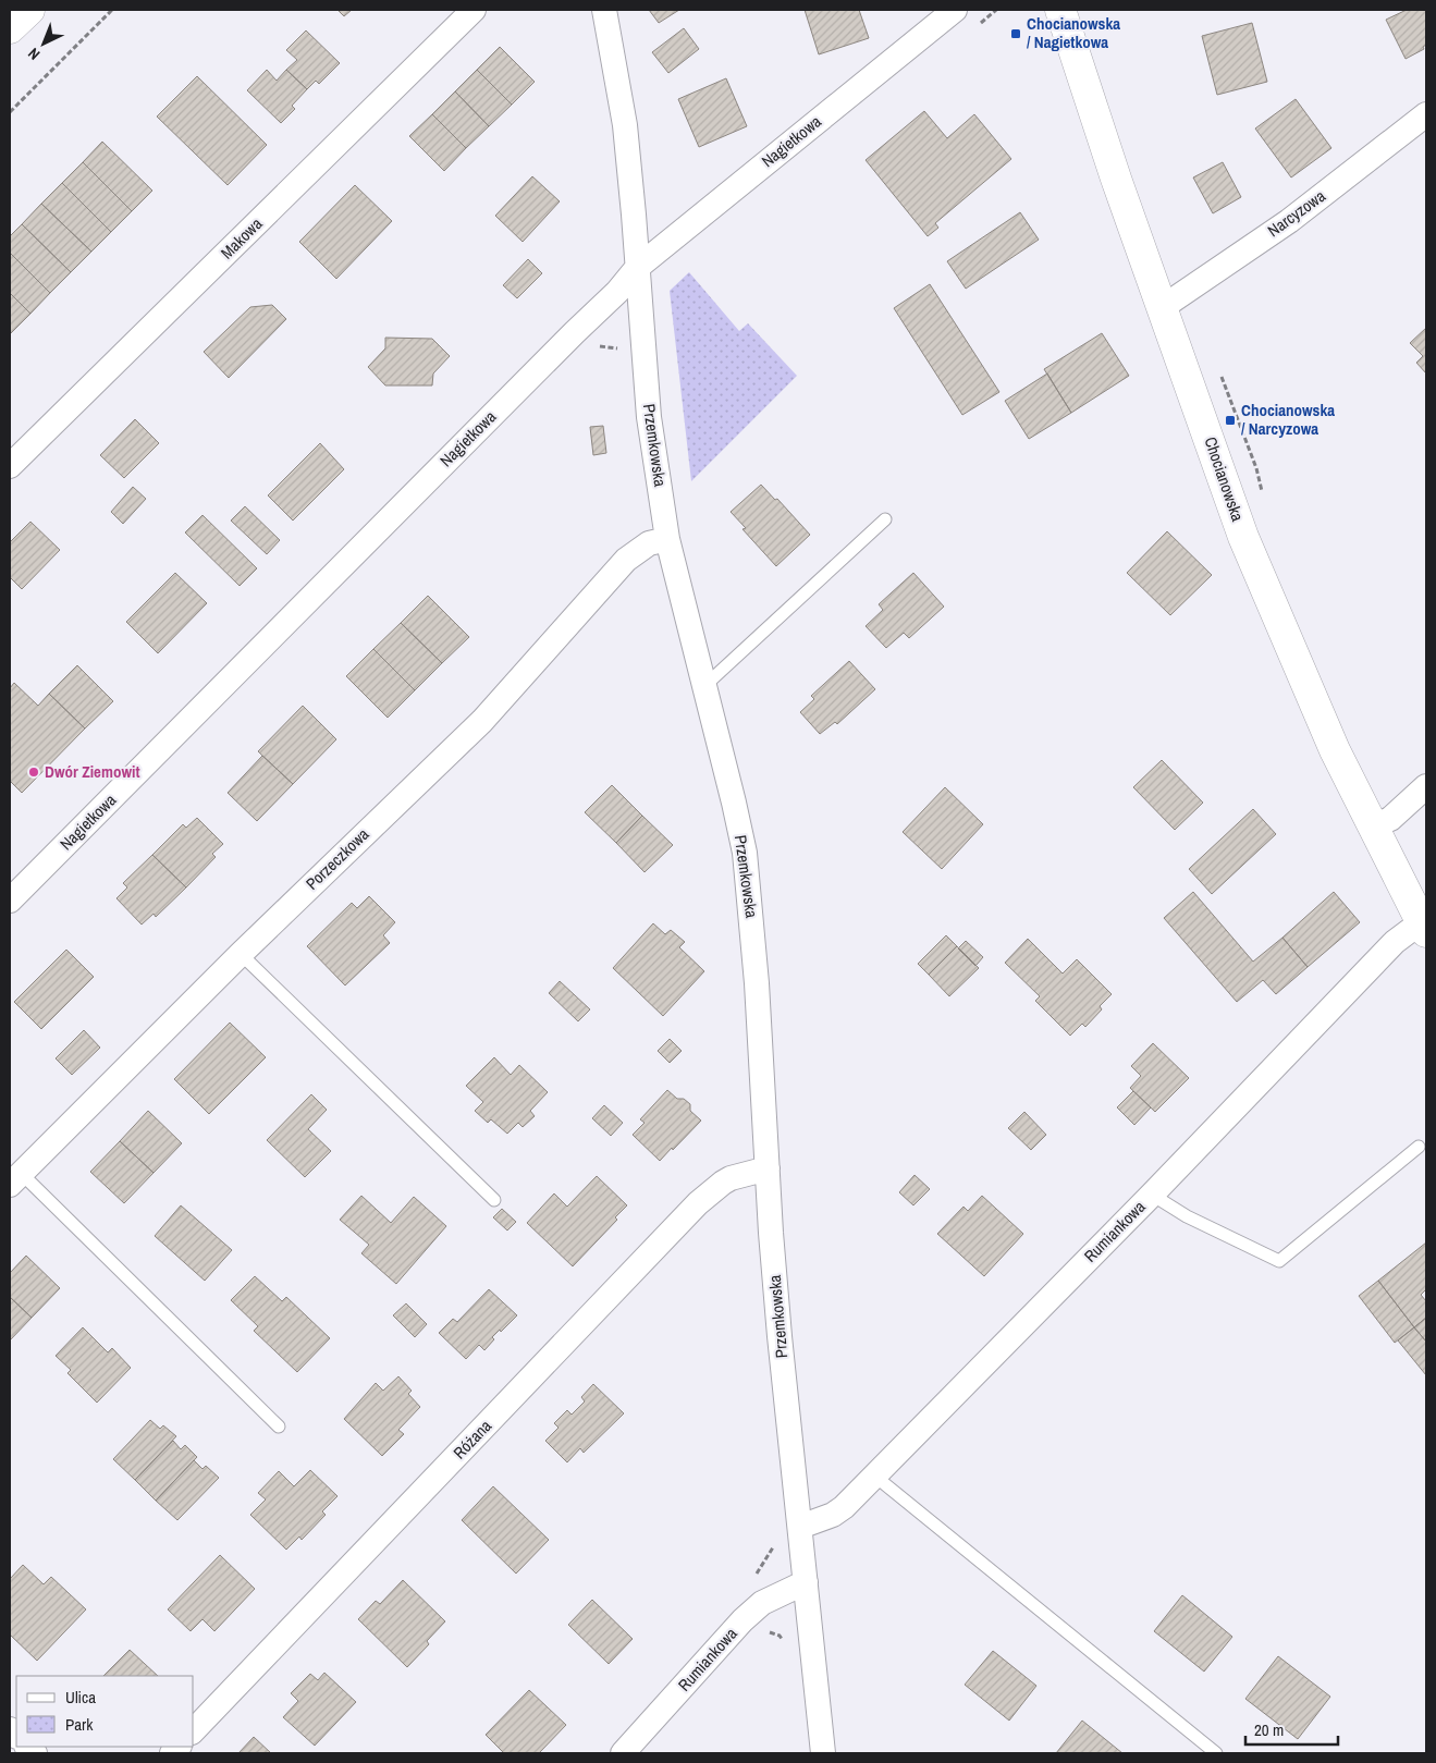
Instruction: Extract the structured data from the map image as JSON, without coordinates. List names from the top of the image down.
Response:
{
  "streets": {
    "street": [
      "Nagietkowa",
      "Narcyzowa",
      "Makowa",
      "Przemkowska",
      "Chocianowska",
      "Porzeczkowa",
      "Rumiankowa",
      "Różana"
    ]
  },
  "crossings": [
    ["Nagietkowa", "Przemkowska"],
    ["Narcyzowa", "Chocianowska"],
    ["Przemkowska", "Porzeczkowa"],
    ["Przemkowska", "Rumiankowa"],
    ["Przemkowska", "Różana"],
    ["Chocianowska", "Rumiankowa"]
  ],
  "places": {
    "transit": ["Chocianowska / Nagietkowa", "Chocianowska / Narcyzowa"],
    "other": ["Dwór Ziemowit"]
  },
  "legend": ["Ulica", "Park"],
  "scale_bar": "20 m",
  "north": "bottom left"
}
